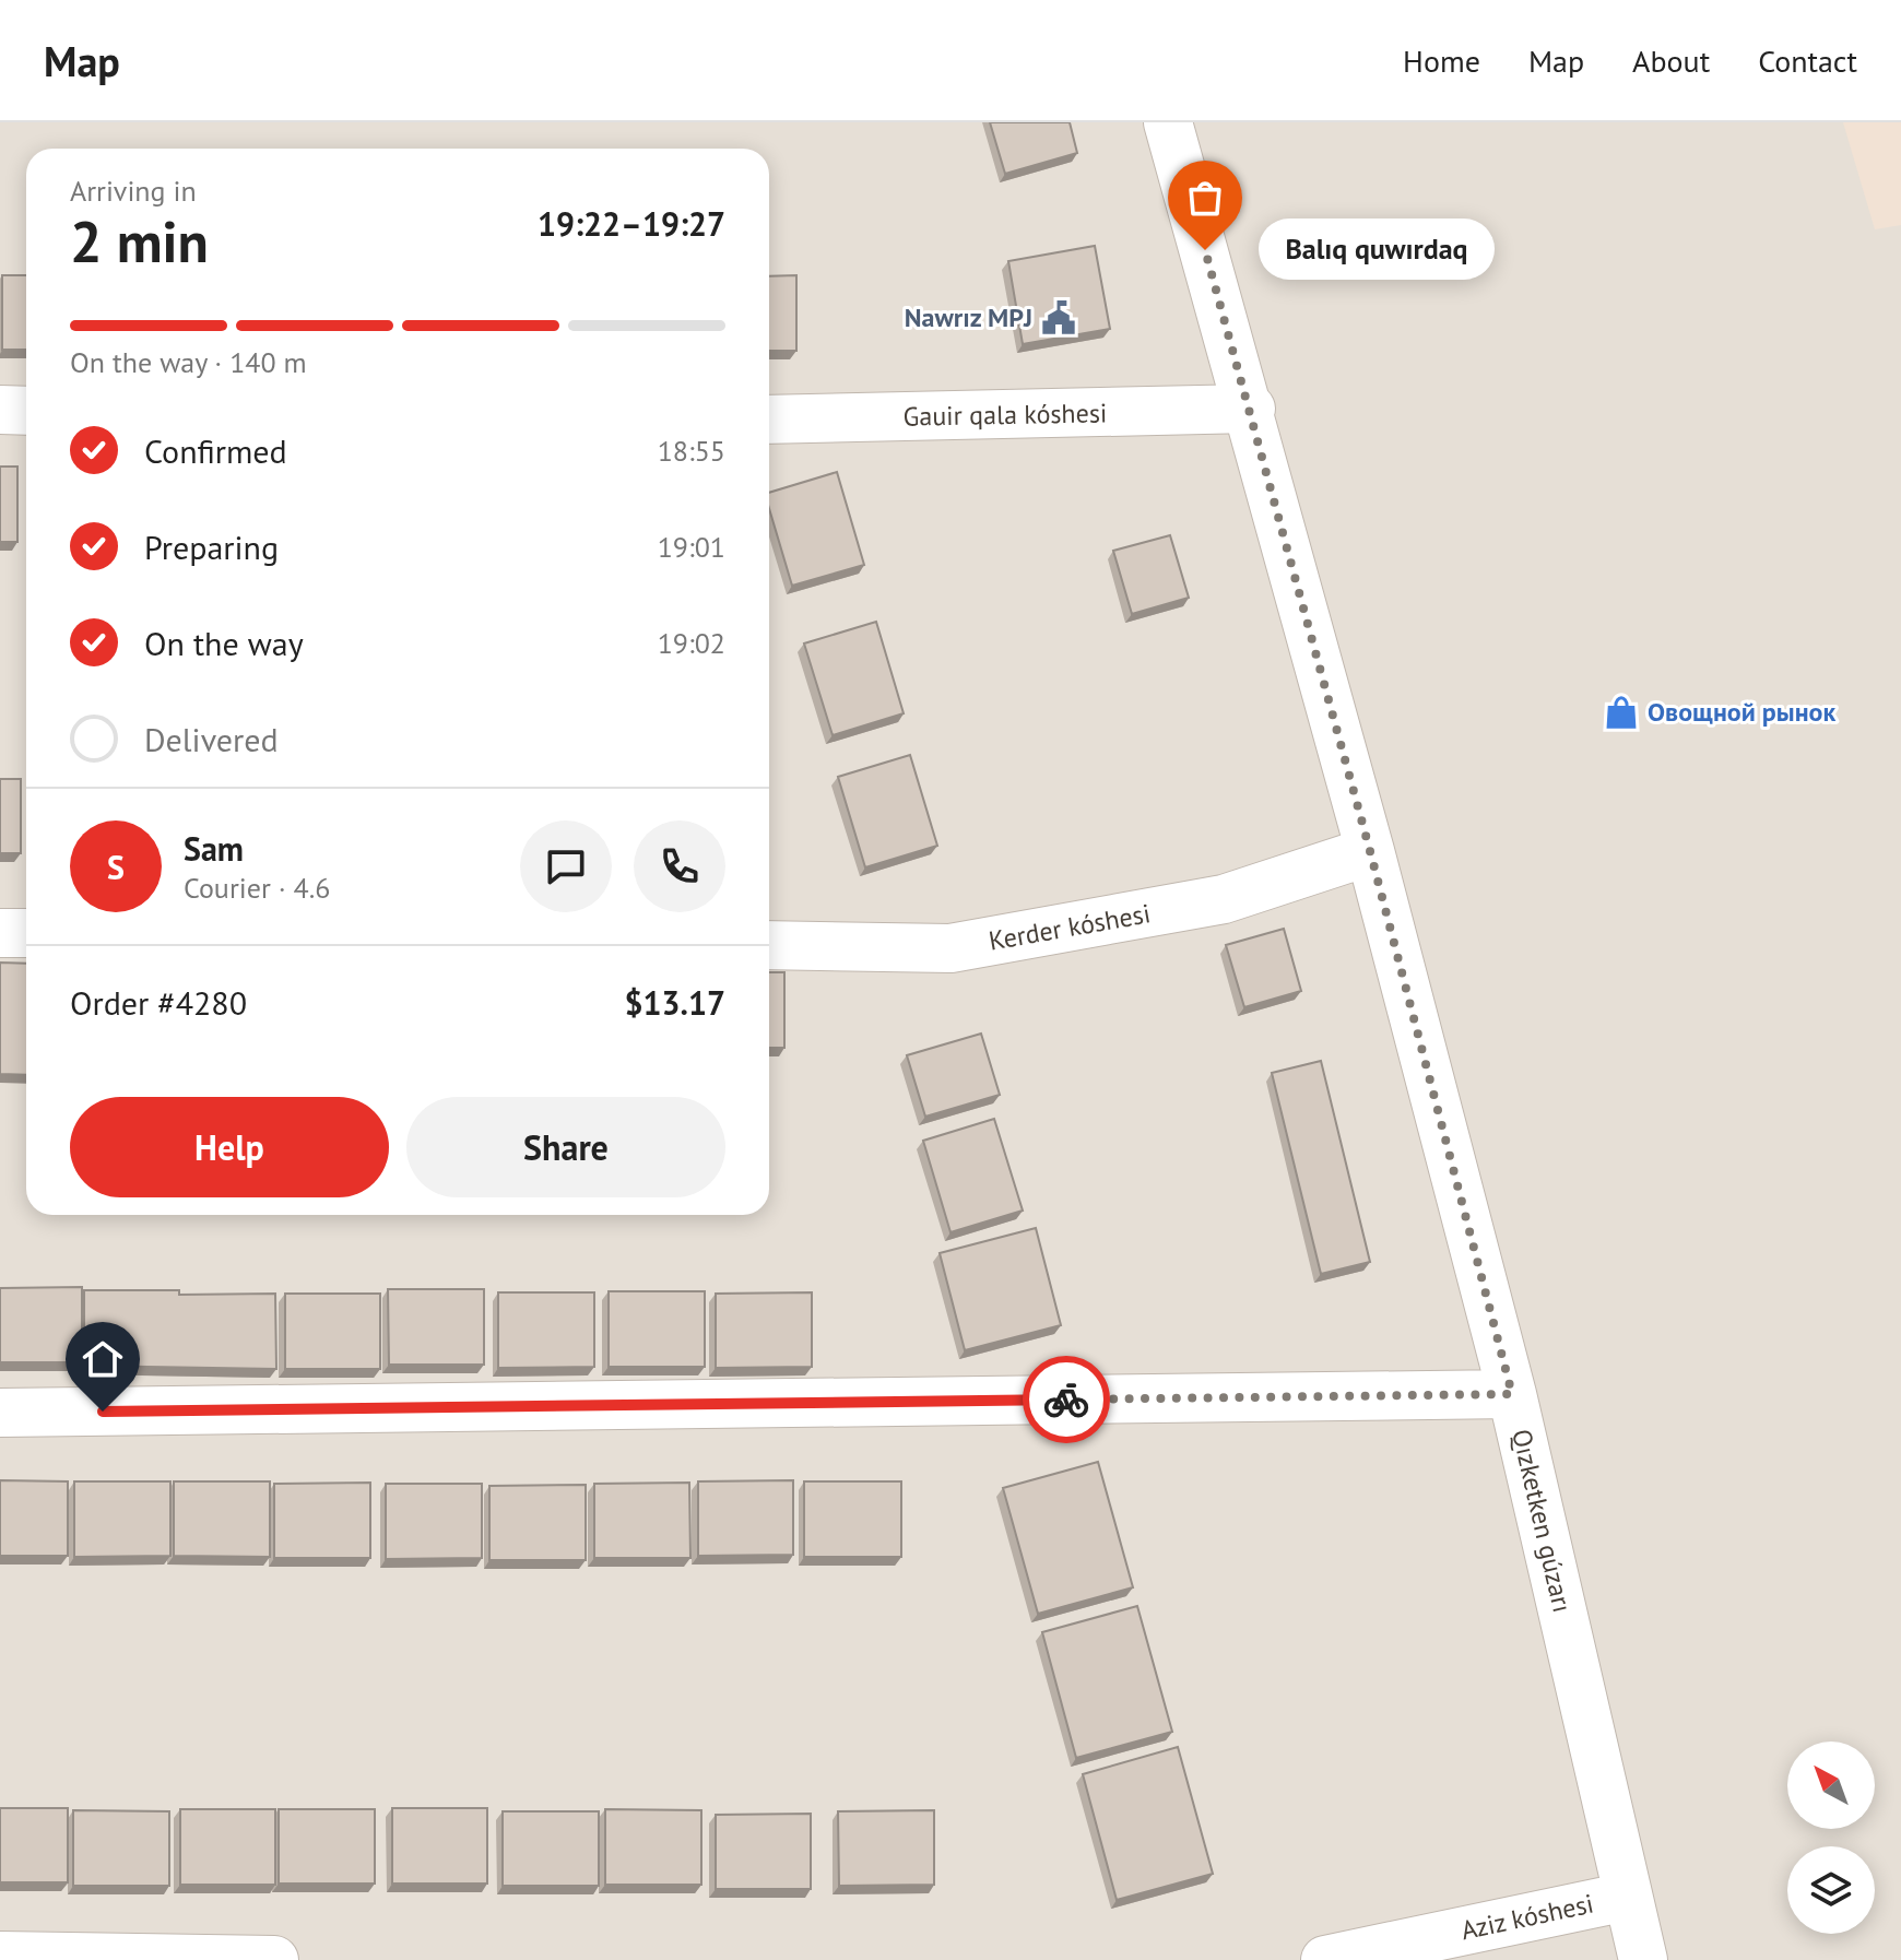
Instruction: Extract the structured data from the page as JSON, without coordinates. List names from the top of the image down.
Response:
{
  "streets": {
    "street": [
      "Gauir qala kóshesi",
      "Kerder kóshesi",
      "Qızketken gúzarı",
      "Aziz kóshesi"
    ]
  },
  "crossings": [
    ["Gauir qala kóshesi", "Qızketken gúzarı"],
    ["Kerder kóshesi", "Qızketken gúzarı"],
    ["Qızketken gúzarı", "Aziz kóshesi"]
  ],
  "places": {
    "other": ["Balıq quwırdaq"],
    "public building": ["Nawrız MPJ"],
    "shop": ["Овощной рынок"]
  },
  "north": "top left",
  "page": {
    "header": "Map",
    "nav": [
      "Home",
      "Map",
      "About",
      "Contact"
    ],
    "heading": ["2 min", "Arriving in", "19:22–19:27"],
    "panel": [
      "Sam",
      "Courier · 4.6",
      "Order #4280",
      "$13.17"
    ],
    "bubble": "Balıq quwırdaq",
    "bar": "On the way · 140 m",
    "list": [
      ["Confirmed", "18:55"],
      ["Preparing", "19:01"],
      ["On the way", "19:02"],
      "Delivered"
    ],
    "round": "S",
    "buttons": ["Help", "Share"]
  }
}
